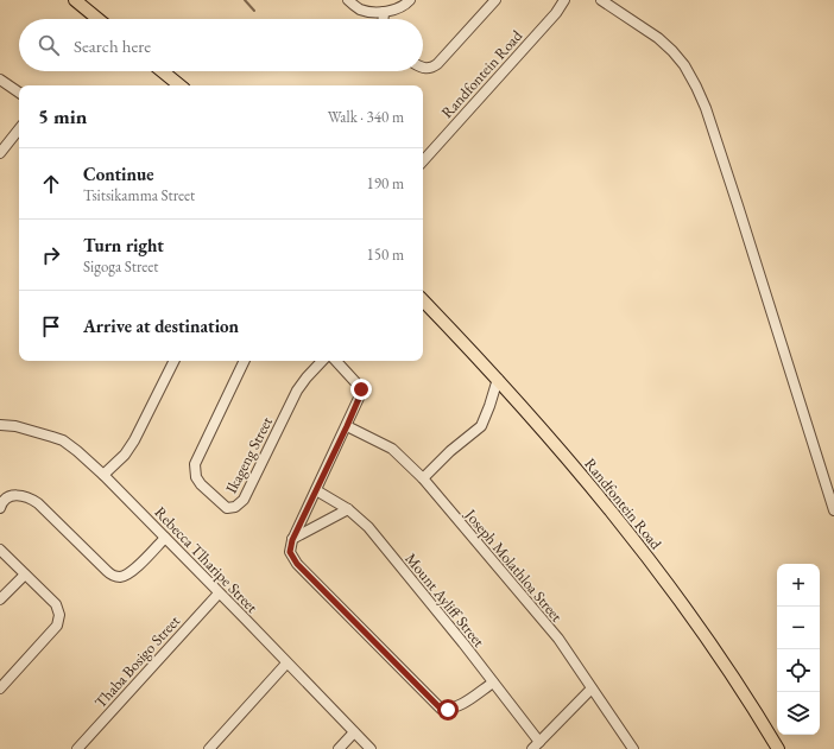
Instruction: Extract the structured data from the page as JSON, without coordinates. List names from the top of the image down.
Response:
{
  "streets": {
    "main road": ["Randfontein Road"],
    "street": [
      "Ikageng Street",
      "Rebecca Tlharipe Street",
      "Joseph Molathloa Street",
      "Mount Ayliff Street",
      "Thaba Bosigo Street"
    ]
  },
  "crossings": [
    ["Rebecca Tlharipe Street", "Thaba Bosigo Street"]
  ],
  "page": {
    "search": "Search here",
    "heading": ["5 min", "Walk · 340 m"],
    "list": [
      ["Continue", "Tsitsikamma Street", "190 m"],
      ["Turn right", "Sigoga Street", "150 m"],
      "Arrive at destination"
    ],
    "map_buttons": ["+", "−"]
  }
}
